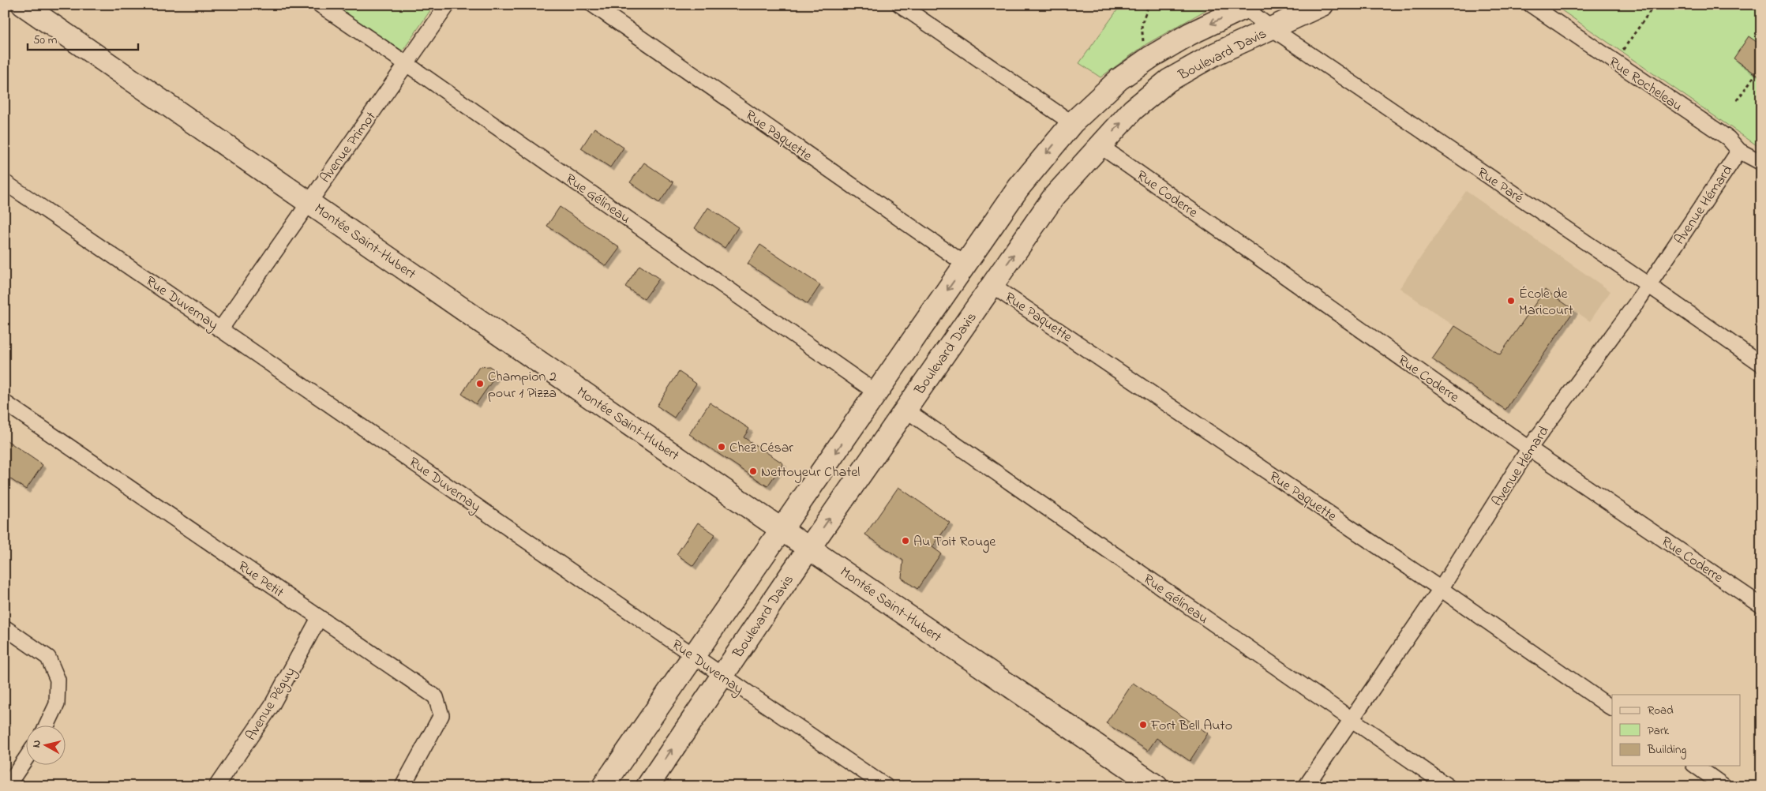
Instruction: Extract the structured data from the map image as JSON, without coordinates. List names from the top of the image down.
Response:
{
  "streets": {
    "street": [
      "Boulevard Davis",
      "Rue Rocheleau",
      "Rue Paquette",
      "Avenue Primot",
      "Rue Paré",
      "Rue Coderre",
      "Rue Gélineau",
      "Avenue Hémard",
      "Montée Saint-Hubert",
      "Rue Duvernay",
      "Rue Petit",
      "Avenue Péguy"
    ]
  },
  "crossings": [
    ["Boulevard Davis", "Rue Paquette"],
    ["Boulevard Davis", "Rue Paré"],
    ["Boulevard Davis", "Rue Coderre"],
    ["Boulevard Davis", "Rue Gélineau"],
    ["Boulevard Davis", "Montée Saint-Hubert"],
    ["Boulevard Davis", "Rue Duvernay"],
    ["Rue Rocheleau", "Avenue Hémard"],
    ["Rue Paquette", "Avenue Hémard"],
    ["Avenue Primot", "Rue Gélineau"],
    ["Avenue Primot", "Montée Saint-Hubert"],
    ["Avenue Primot", "Rue Duvernay"],
    ["Rue Paré", "Avenue Hémard"],
    ["Rue Coderre", "Avenue Hémard"],
    ["Rue Gélineau", "Avenue Hémard"],
    ["Rue Petit", "Avenue Péguy"]
  ],
  "places": [
    "École de Maricourt",
    "Champion 2 pour 1 Pizza",
    "Chez César",
    "Nettoyeur Chatel",
    "Au Toit Rouge",
    "Fort Bell Auto"
  ],
  "legend": ["Road", "Park", "Building"],
  "scale_bar": "50 m",
  "north": "left"
}
